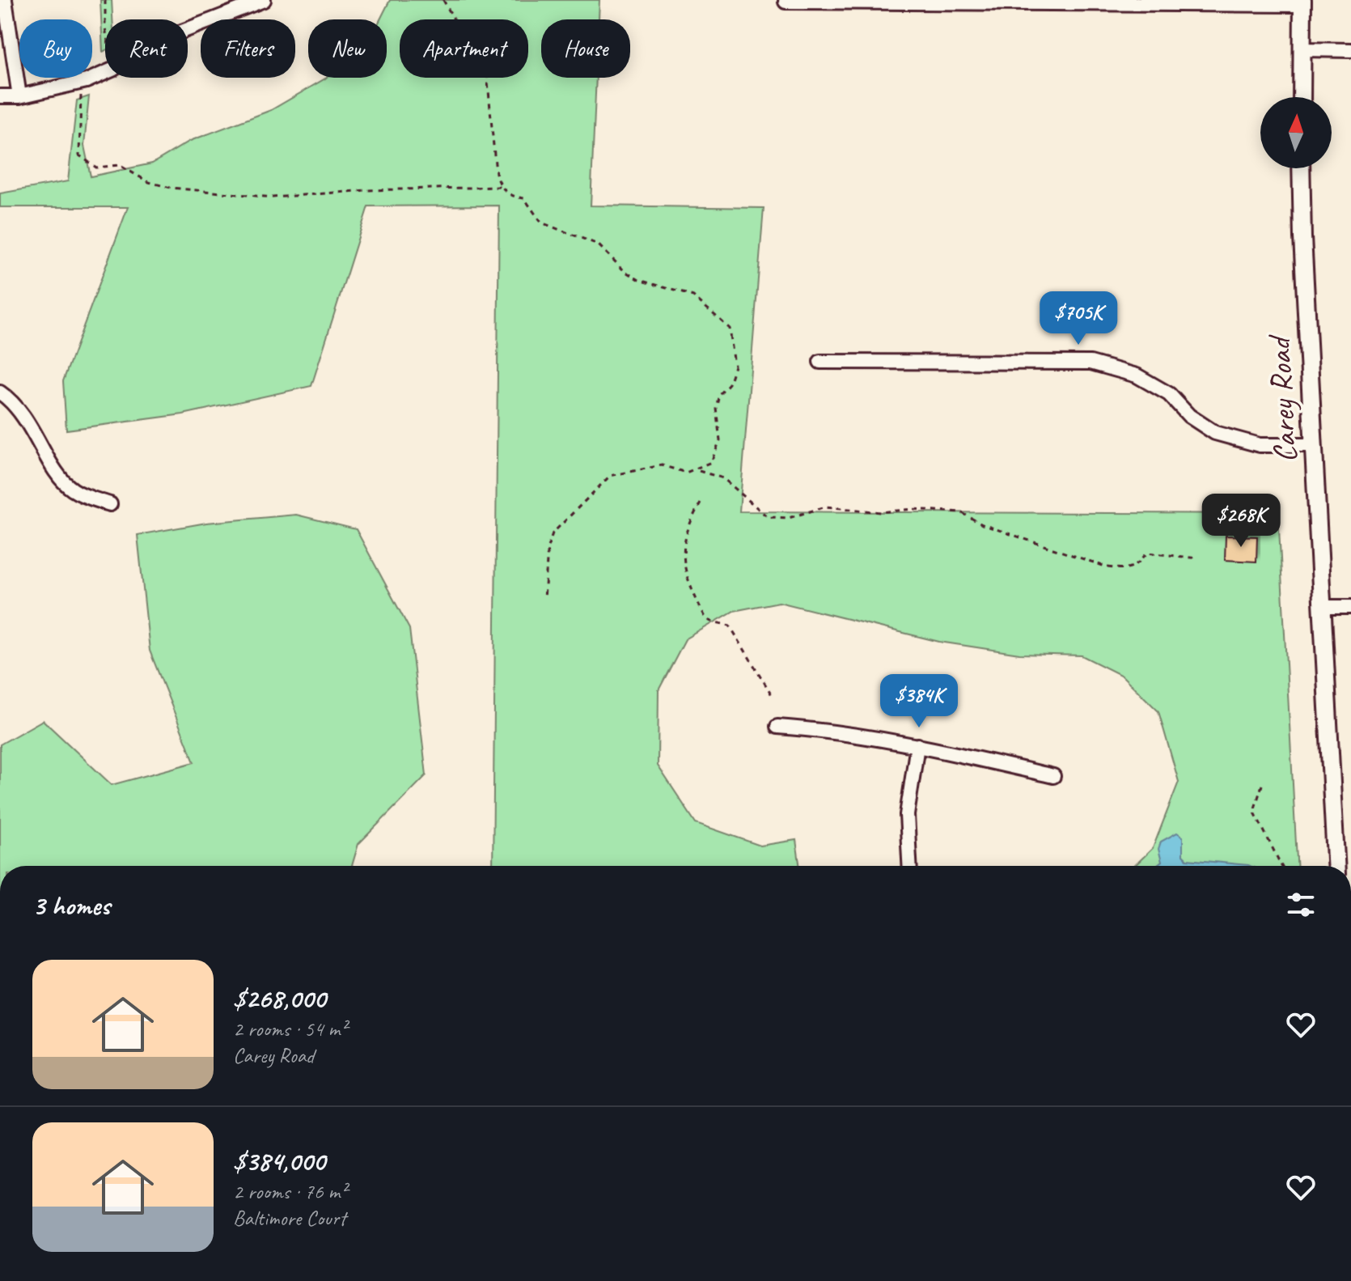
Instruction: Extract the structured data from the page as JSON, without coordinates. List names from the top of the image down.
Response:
{
  "streets": {
    "street": ["Carey Road"]
  },
  "north": "top",
  "page": {
    "chip": [
      "Buy",
      "Rent",
      "Filters",
      "New",
      "Apartment",
      "House"
    ],
    "price": ["$705K", "$268K", "$384K"],
    "heading": "3 homes",
    "list": [
      {
        "name": "$268,000",
        "note": "2 rooms · 54 m² · Carey Road"
      },
      {
        "name": "$384,000",
        "note": "2 rooms · 76 m² · Baltimore Court"
      }
    ]
  }
}
